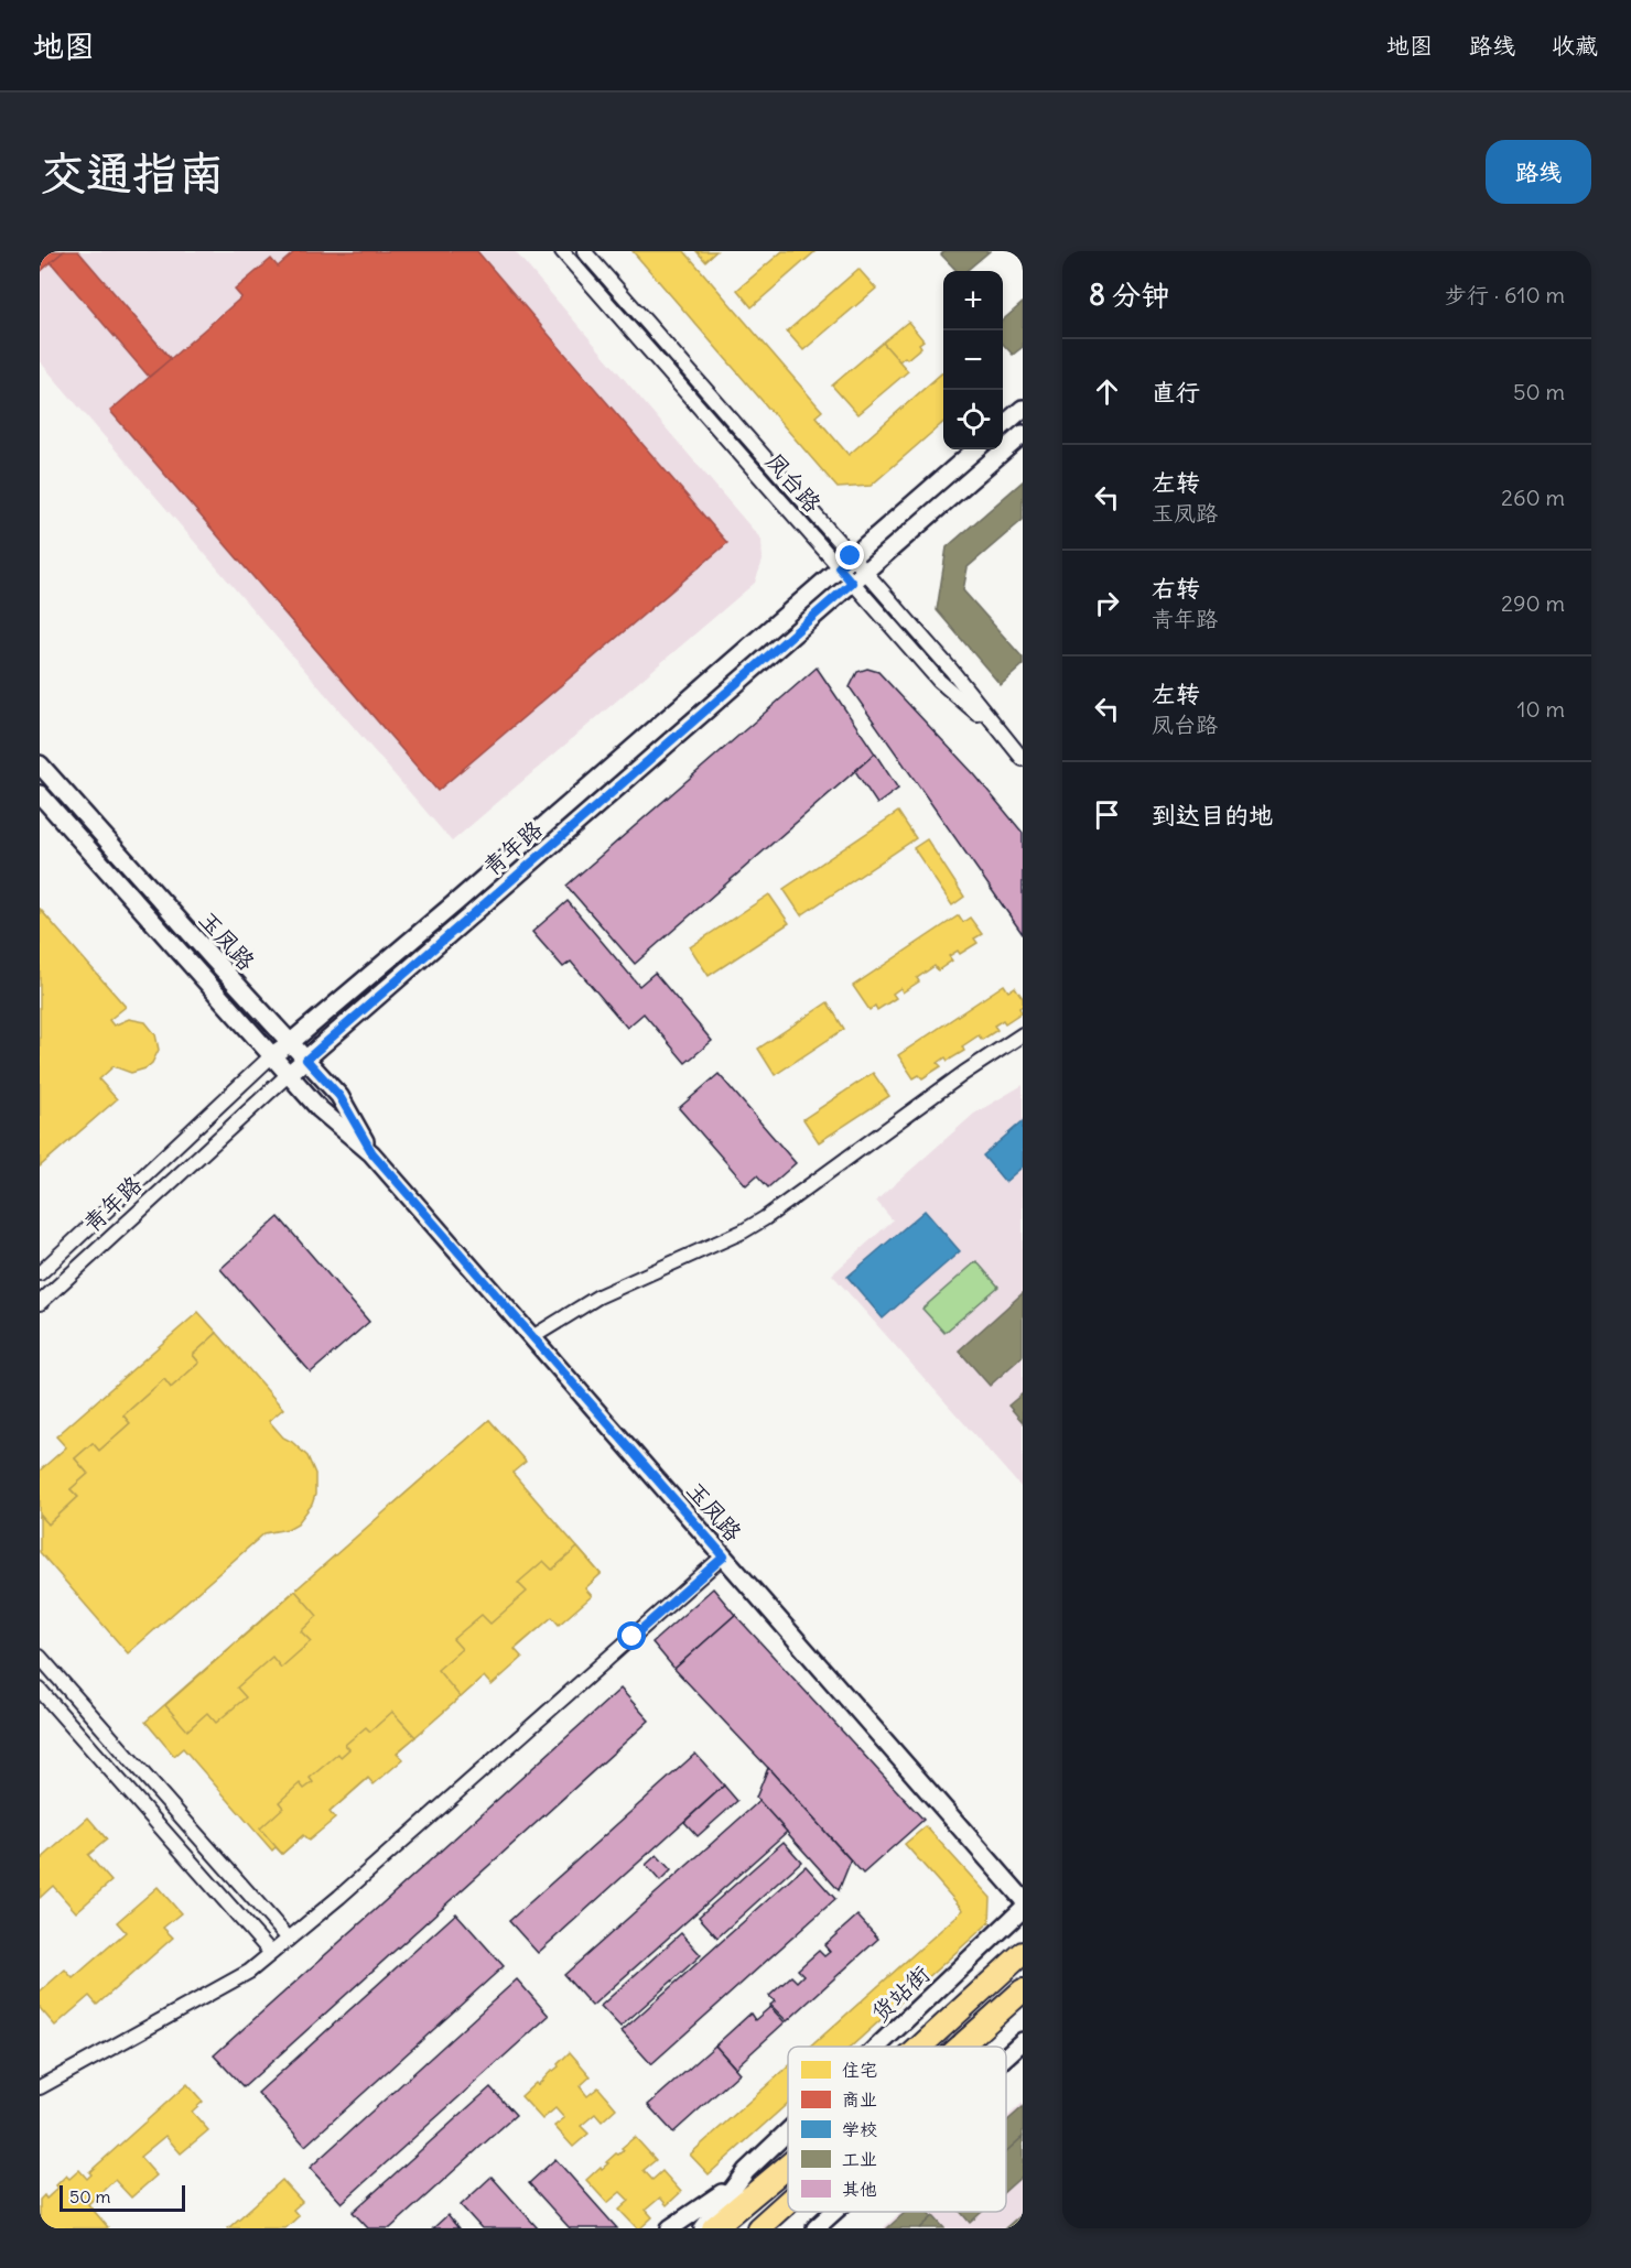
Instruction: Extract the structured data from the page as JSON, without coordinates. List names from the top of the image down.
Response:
{
  "streets": {
    "street": [
      "凤台路",
      "青年路",
      "玉凤路",
      "货站街"
    ]
  },
  "crossings": [
    ["凤台路", "青年路"],
    ["青年路", "玉凤路"]
  ],
  "legend": [
    "住宅",
    "商业",
    "学校",
    "工业",
    "其他"
  ],
  "scale_bar": "50 m",
  "page": {
    "header": "地图",
    "nav": ["地图", "路线", "收藏"],
    "buttons": "路线",
    "title": "交通指南",
    "heading": ["8 分钟", "步行 · 610 m"],
    "map_buttons": ["+", "−"],
    "list": [
      ["直行", "50 m"],
      ["左转", "玉凤路", "260 m"],
      ["右转", "青年路", "290 m"],
      ["左转", "凤台路", "10 m"],
      "到达目的地"
    ],
    "scale": "50 m"
  }
}
